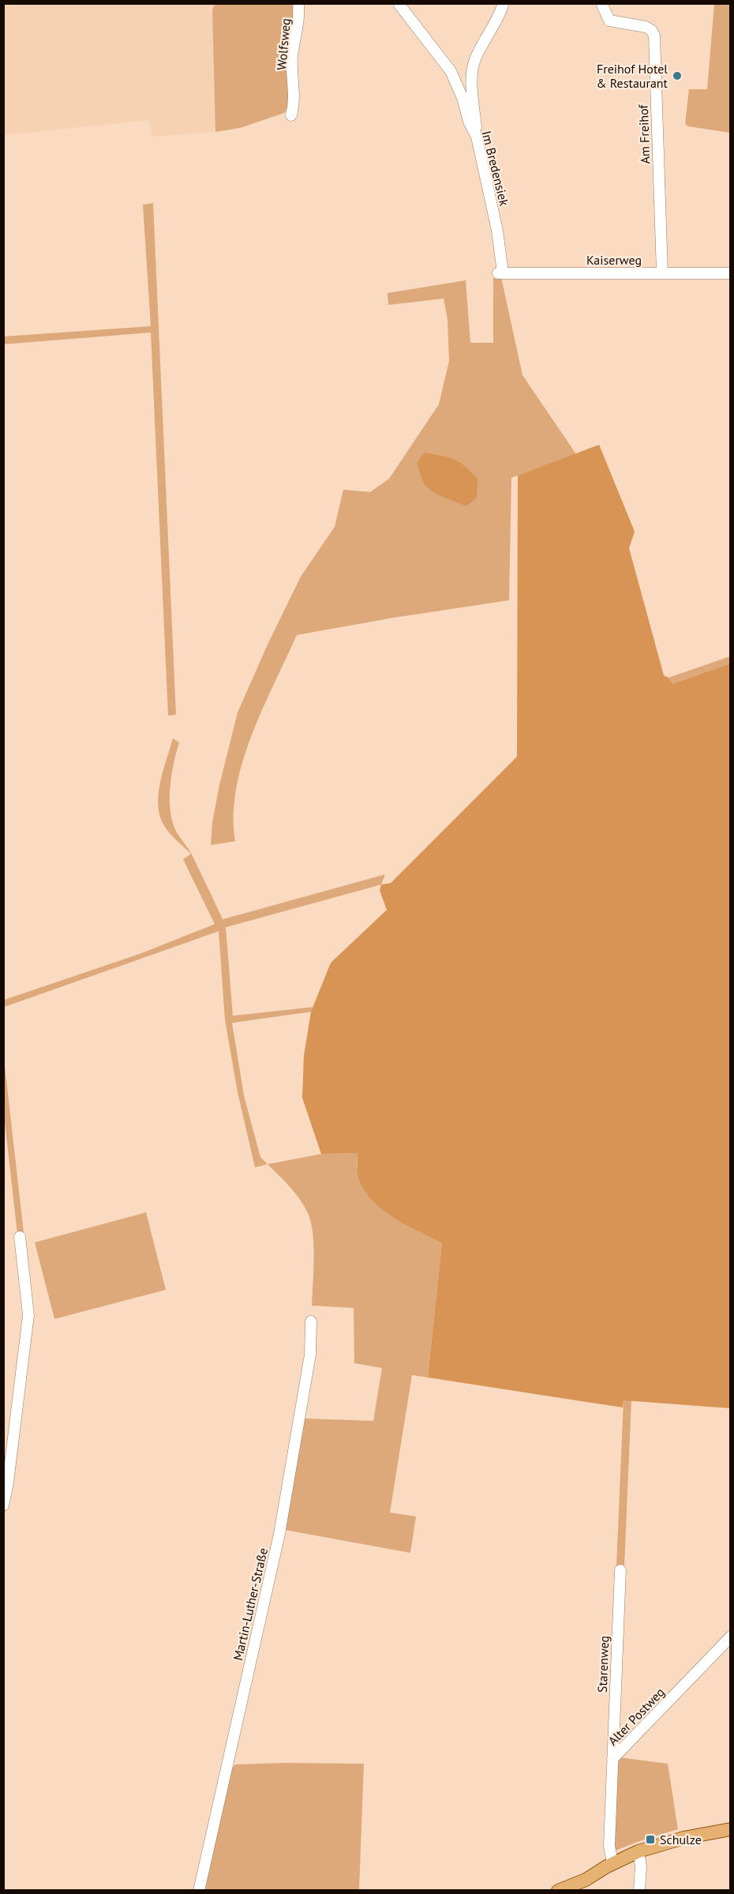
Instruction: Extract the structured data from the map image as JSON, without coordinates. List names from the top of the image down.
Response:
{
  "streets": {
    "street": [
      "Wolfsweg",
      "Am Freihof",
      "Im Bredensiek",
      "Kaiserweg",
      "Martin-Luther-Straße",
      "Starenweg",
      "Alter Postweg"
    ]
  },
  "crossings": [
    ["Am Freihof", "Kaiserweg"],
    ["Im Bredensiek", "Kaiserweg"],
    ["Starenweg", "Alter Postweg"]
  ],
  "places": {
    "other": ["Freihof Hotel & Restaurant"],
    "transit": ["Schulze"]
  }
}
